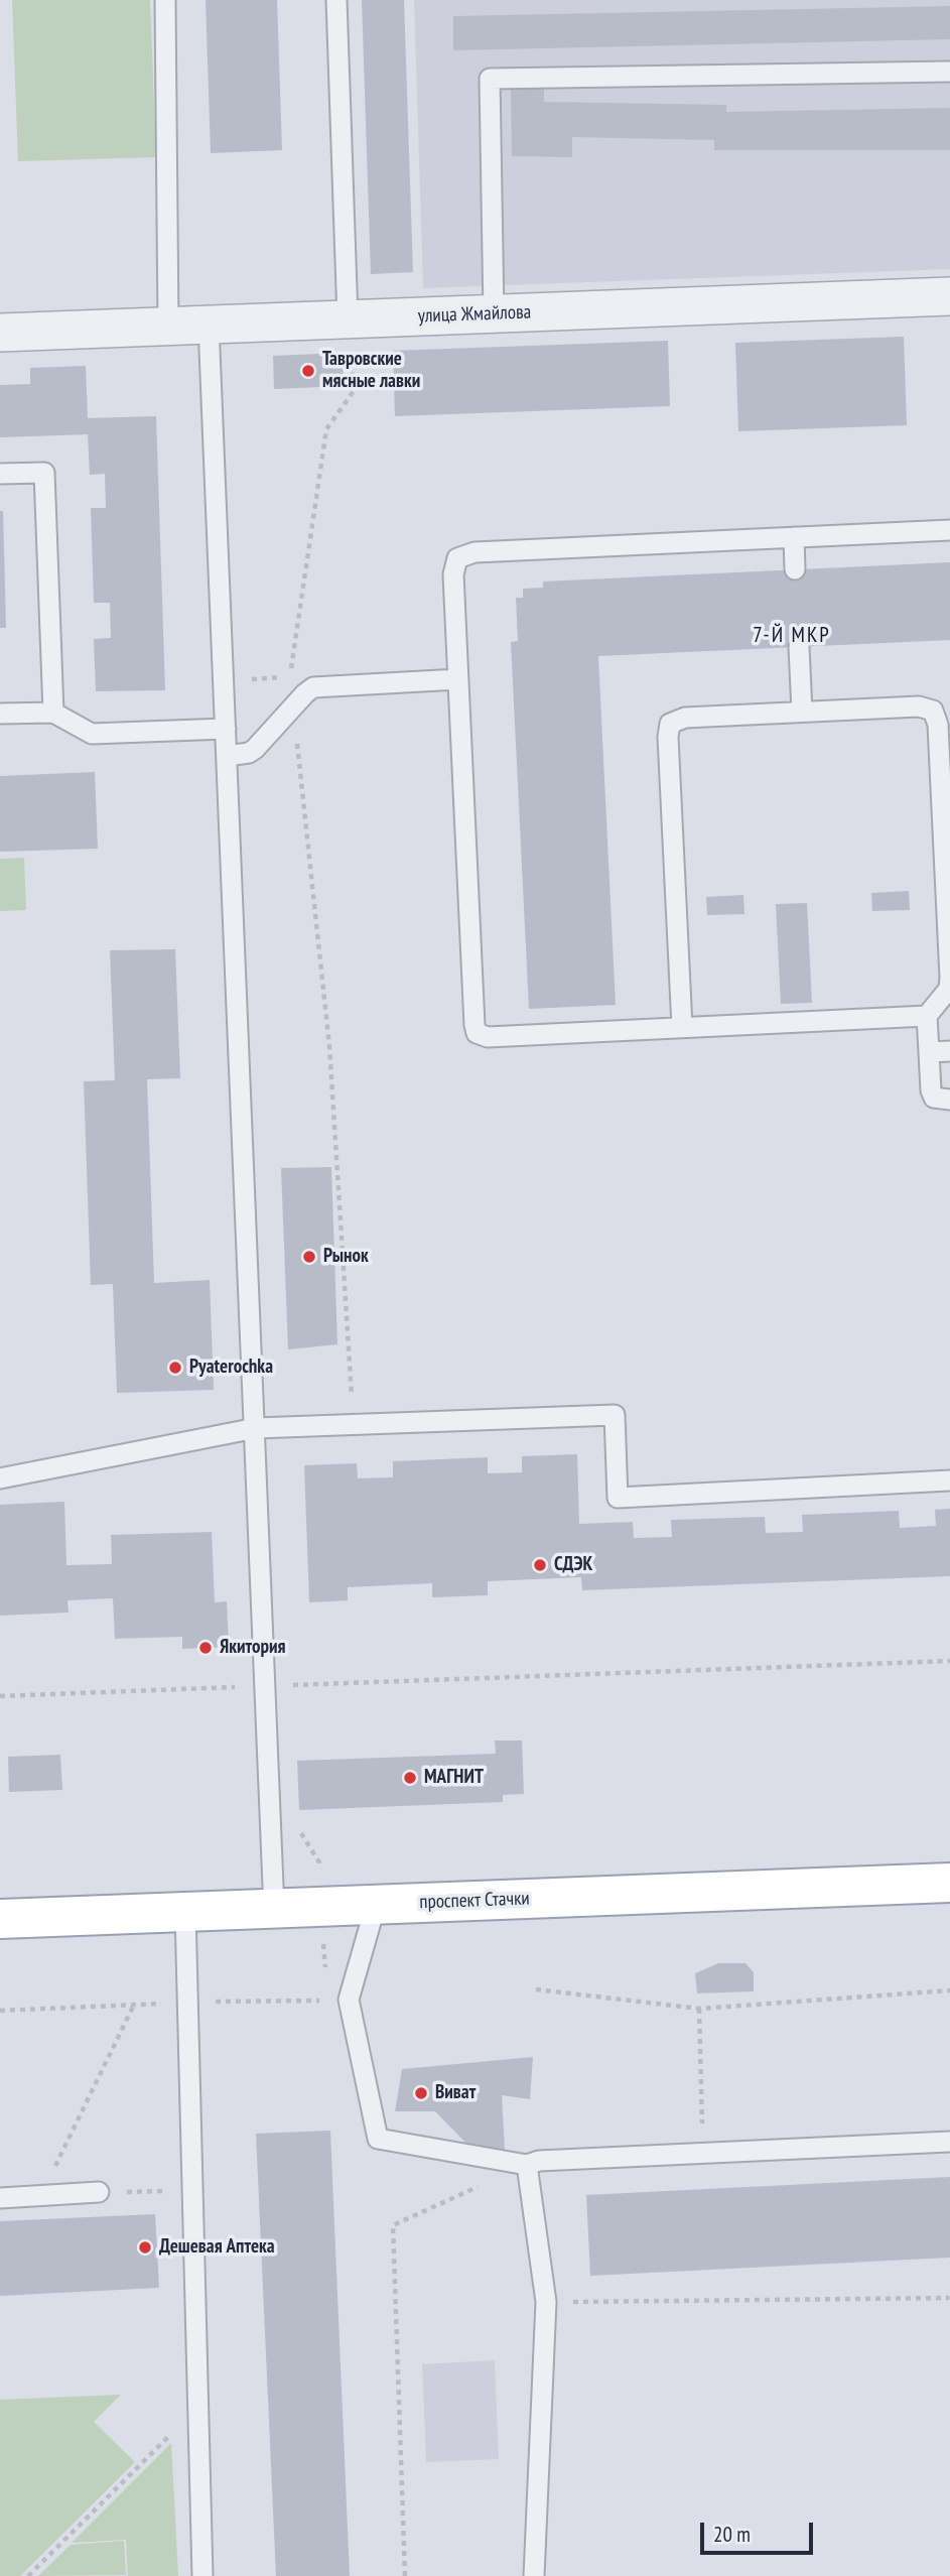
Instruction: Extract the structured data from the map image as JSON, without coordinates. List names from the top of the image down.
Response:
{
  "streets": {
    "main road": ["проспект Стачки"],
    "street": ["улица Жмайлова"]
  },
  "districts": ["7-Й МКР"],
  "places": [
    "Тавровские мясные лавки",
    "Рынок",
    "Pyaterochka",
    "СДЭК",
    "Якитория",
    "МАГНИТ",
    "Виват",
    "Дешевая Аптека"
  ],
  "scale_bar": "20 m"
}
